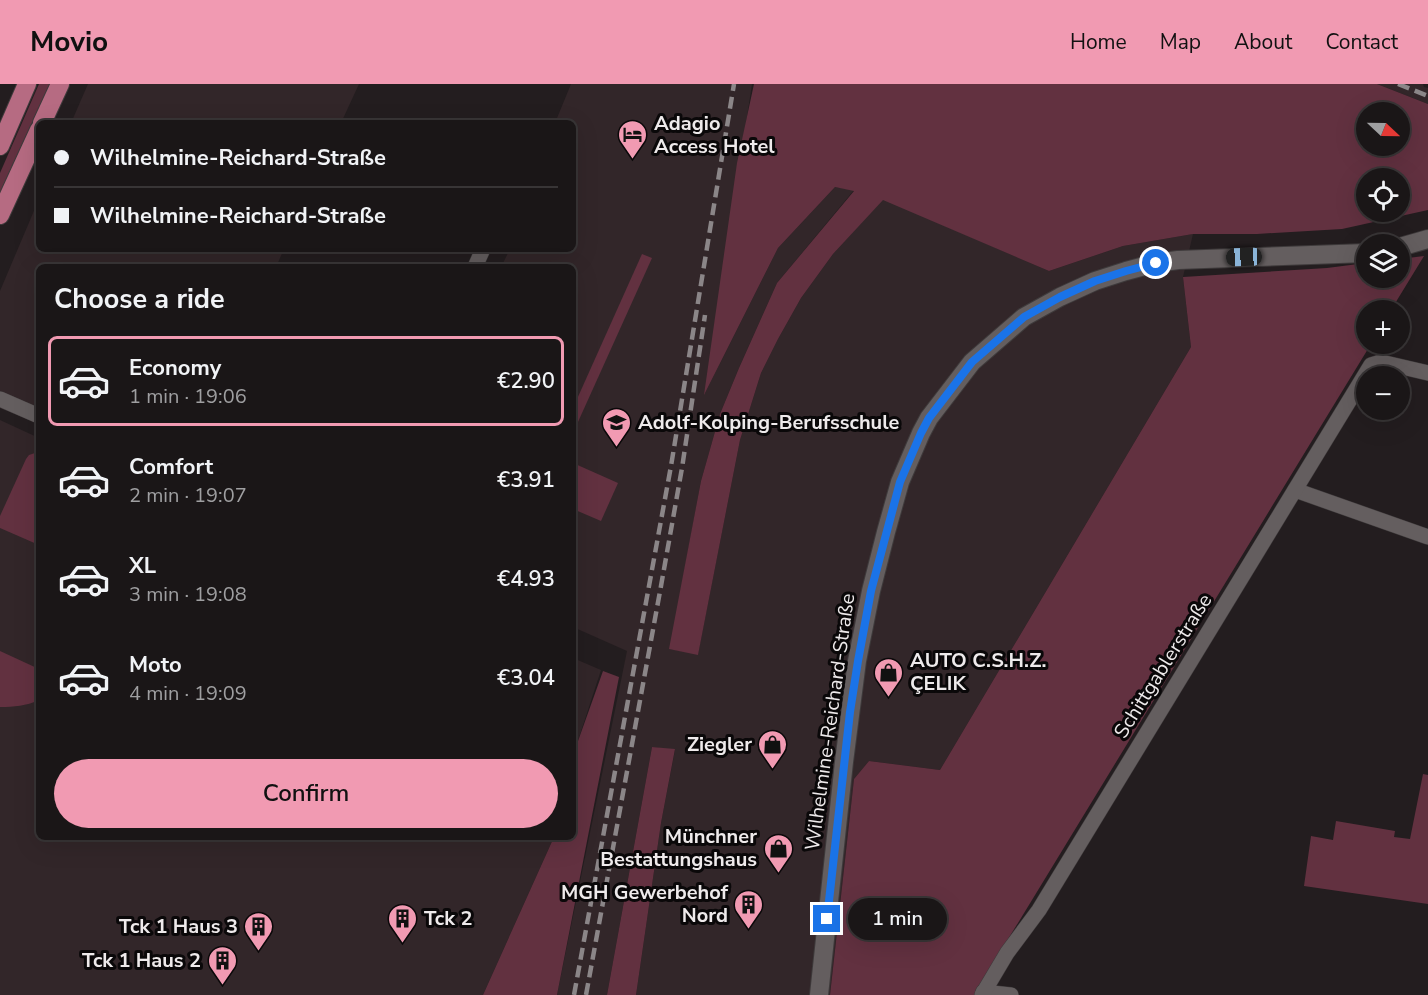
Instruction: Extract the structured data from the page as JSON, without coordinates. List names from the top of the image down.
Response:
{
  "streets": {
    "street": ["Schittgablerstraße", "Wilhelmine-Reichard-Straße"]
  },
  "places": {
    "hotel": ["Adagio Access Hotel"],
    "school or university": ["Adolf-Kolping-Berufsschule"],
    "shop": ["AUTO C.S.H.Z. ÇELIK", "Ziegler", "Münchner Bestattungshaus"],
    "building": [
      "MGH Gewerbehof Nord",
      "Tck 2",
      "Tck 1 Haus 3",
      "Tck 1 Haus 2"
    ]
  },
  "north": "right",
  "page": {
    "header": "Movio",
    "nav": [
      "Home",
      "Map",
      "About",
      "Contact"
    ],
    "map_buttons": ["+", "−"],
    "banner": ["Wilhelmine-Reichard-Straße", "Wilhelmine-Reichard-Straße"],
    "heading": "Choose a ride",
    "list": [
      {
        "name": "Economy",
        "note": "1 min · 19:06",
        "value": "€2.90"
      },
      {
        "name": "Comfort",
        "note": "2 min · 19:07",
        "value": "€3.91"
      },
      {
        "name": "XL",
        "note": "3 min · 19:08",
        "value": "€4.93"
      },
      {
        "name": "Moto",
        "note": "4 min · 19:09",
        "value": "€3.04"
      }
    ],
    "buttons": "Confirm",
    "bubble": "1 min"
  }
}
